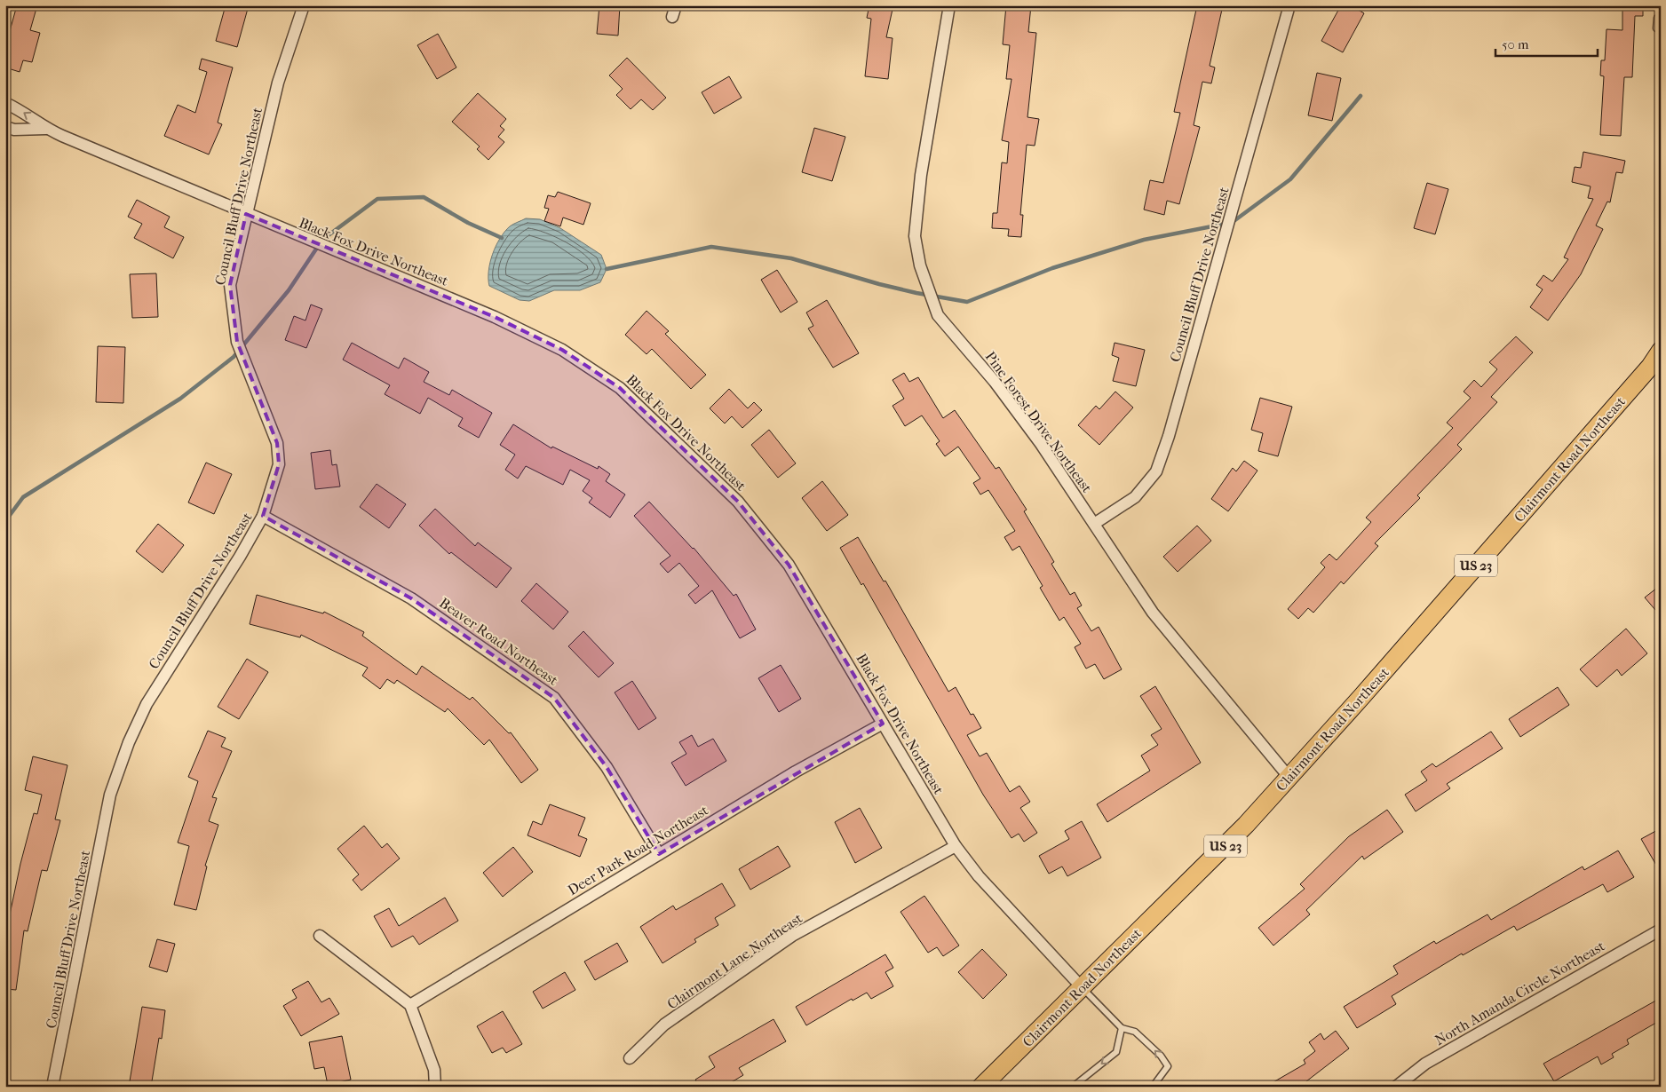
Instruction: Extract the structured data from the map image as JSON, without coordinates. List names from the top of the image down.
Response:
{
  "streets": {
    "main road": ["Clairmont Road Northeast", "US 23"],
    "street": [
      "Council Bluff Drive Northeast",
      "Black Fox Drive Northeast",
      "Pine Forest Drive Northeast",
      "Beaver Road Northeast",
      "Deer Park Road Northeast",
      "Clairmont Lane Northeast",
      "North Amanda Circle Northeast"
    ]
  },
  "crossings": [
    ["Council Bluff Drive Northeast", "Black Fox Drive Northeast"],
    ["Council Bluff Drive Northeast", "Pine Forest Drive Northeast"],
    ["Council Bluff Drive Northeast", "Beaver Road Northeast"],
    ["Black Fox Drive Northeast", "Clairmont Road Northeast"],
    ["Black Fox Drive Northeast", "Deer Park Road Northeast"],
    ["Black Fox Drive Northeast", "Clairmont Lane Northeast"],
    ["Pine Forest Drive Northeast", "Clairmont Road Northeast"],
    ["Beaver Road Northeast", "Deer Park Road Northeast"]
  ],
  "scale_bar": "50 m"
}
